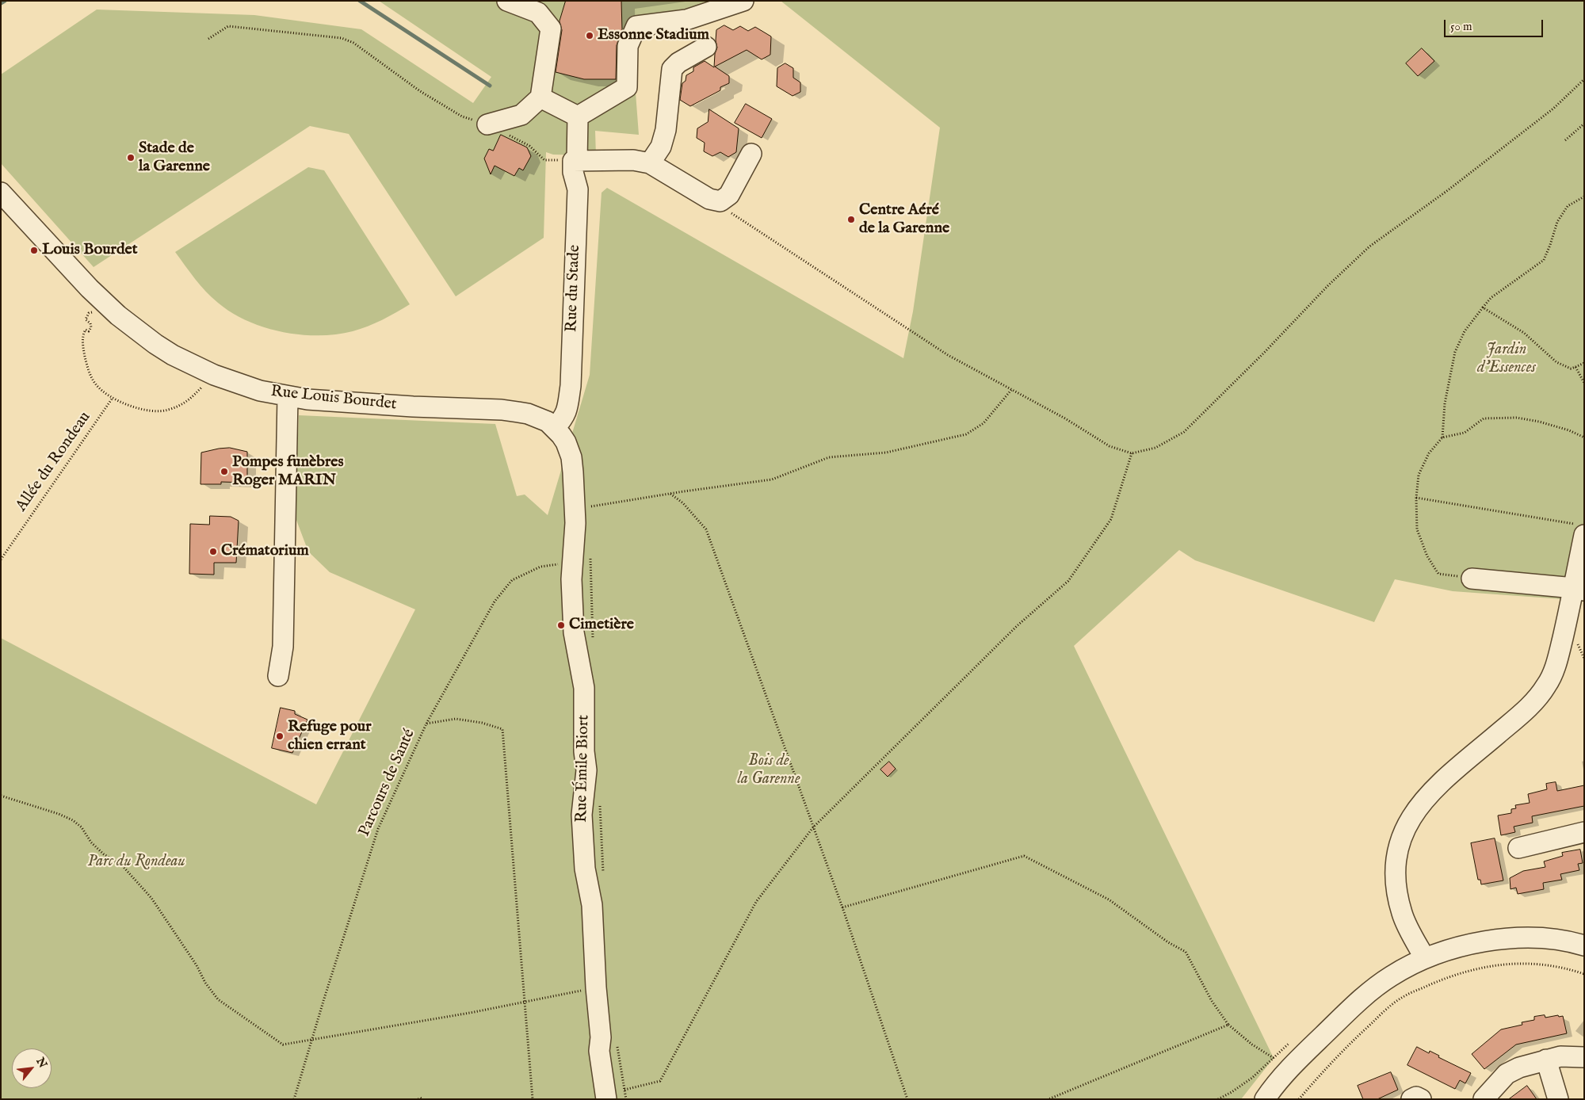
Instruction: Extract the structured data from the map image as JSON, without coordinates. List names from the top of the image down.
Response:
{
  "streets": {
    "street": ["Rue du Stade", "Rue Louis Bourdet", "Rue Émile Biort"],
    "path": ["Allée du Rondeau", "Parcours de Santé"]
  },
  "crossings": [
    ["Rue du Stade", "Rue Louis Bourdet"],
    ["Rue du Stade", "Rue Émile Biort"],
    ["Rue Louis Bourdet", "Rue Émile Biort"]
  ],
  "parks": ["Jardin d'Essences", "Bois de la Garenne", "Parc du Rondeau"],
  "places": [
    "Essonne Stadium",
    "Stade de la Garenne",
    "Centre Aéré de la Garenne",
    "Louis Bourdet",
    "Pompes funèbres Roger MARIN",
    "Crématorium",
    "Cimetière",
    "Refuge pour chien errant"
  ],
  "scale_bar": "50 m",
  "north": "top right"
}
